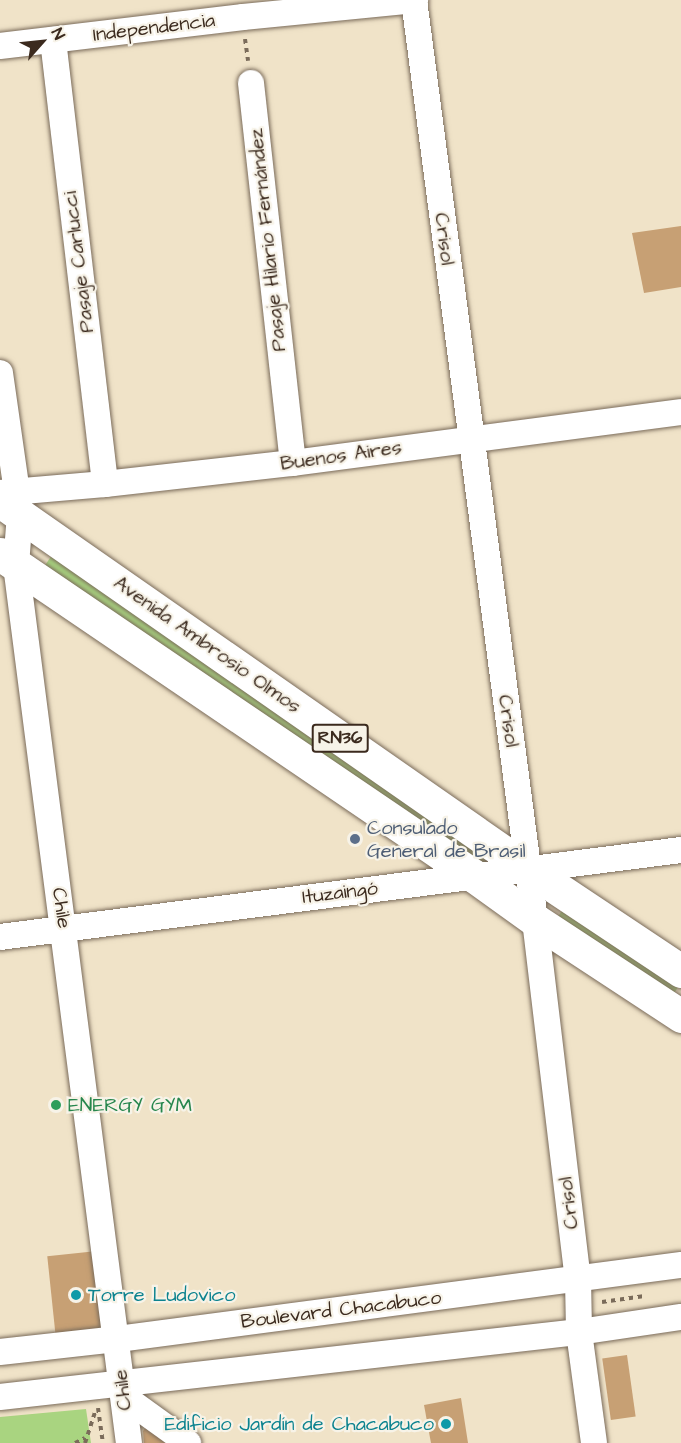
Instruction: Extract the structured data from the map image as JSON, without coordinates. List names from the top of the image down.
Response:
{
  "streets": {
    "main road": ["Avenida Ambrosio Olmos", "RN36"],
    "street": [
      "Independencia",
      "Crisol",
      "Pasaje Hilario Fernández",
      "Pasaje Carlucci",
      "Buenos Aires",
      "Ituzaingó",
      "Chile",
      "Boulevard Chacabuco"
    ]
  },
  "crossings": [
    ["Independencia", "Crisol"],
    ["Independencia", "Pasaje Carlucci"],
    ["Crisol", "Buenos Aires"],
    ["Crisol", "Avenida Ambrosio Olmos"],
    ["Crisol", "Ituzaingó"],
    ["Crisol", "Boulevard Chacabuco"],
    ["Pasaje Hilario Fernández", "Buenos Aires"],
    ["Pasaje Carlucci", "Buenos Aires"],
    ["Buenos Aires", "Avenida Ambrosio Olmos"],
    ["Buenos Aires", "Chile"],
    ["Avenida Ambrosio Olmos", "Ituzaingó"],
    ["Avenida Ambrosio Olmos", "Chile"],
    ["Ituzaingó", "Chile"],
    ["Chile", "Boulevard Chacabuco"]
  ],
  "places": [
    "Consulado General de Brasil",
    "ENERGY GYM",
    "Torre Ludovico",
    "Edificio Jardín de Chacabuco"
  ],
  "north": "top right"
}
